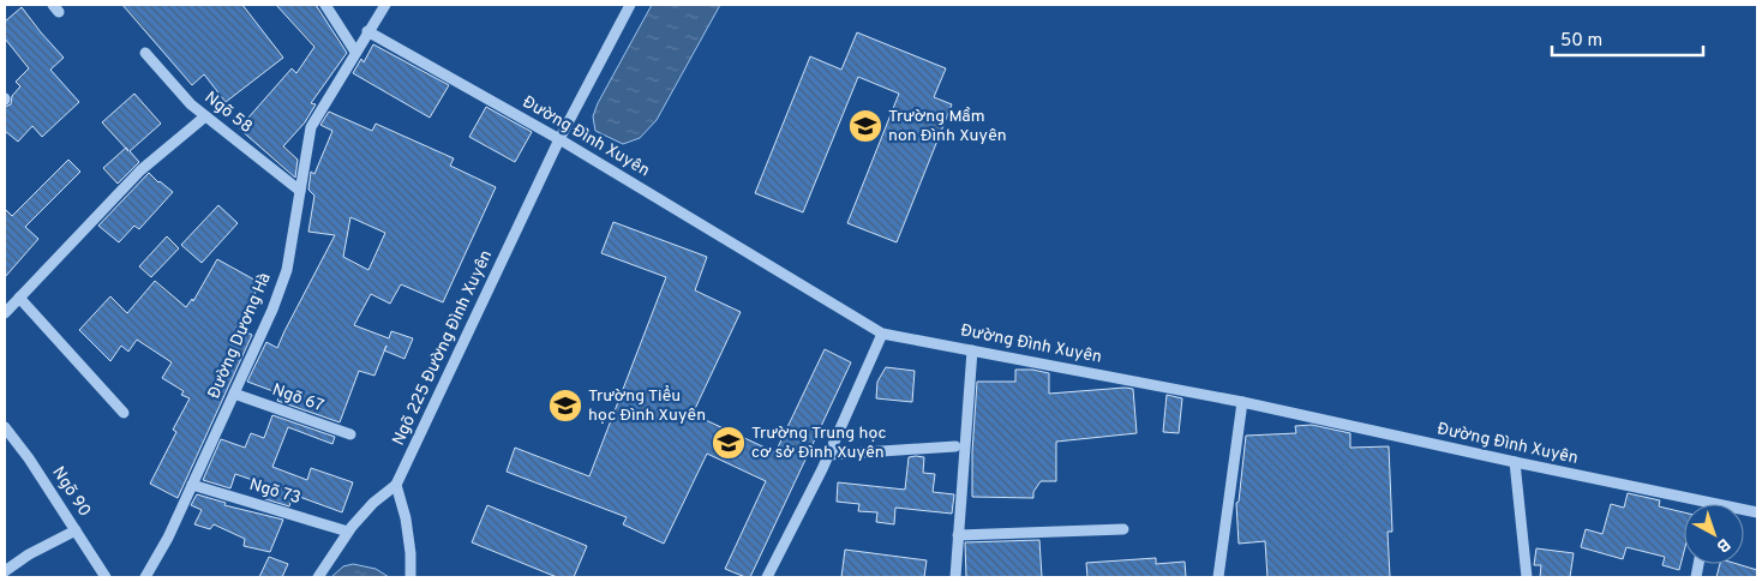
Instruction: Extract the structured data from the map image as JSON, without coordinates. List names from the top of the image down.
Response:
{
  "streets": {
    "street": [
      "Ngõ 58",
      "Đường Đình Xuyên",
      "Đường Dương Hà",
      "Ngõ 225 Đường Đình Xuyên",
      "Ngõ 67",
      "Ngõ 90",
      "Ngõ 73"
    ]
  },
  "crossings": [
    ["Ngõ 58", "Đường Dương Hà"],
    ["Đường Đình Xuyên", "Đường Dương Hà"],
    ["Đường Đình Xuyên", "Ngõ 225 Đường Đình Xuyên"],
    ["Đường Dương Hà", "Ngõ 67"],
    ["Đường Dương Hà", "Ngõ 73"]
  ],
  "places": {
    "school or university": ["Trường Mầm non Đình Xuyên", "Trường Tiểu học Đình Xuyên", "Trường Trung học cơ sở Đình Xuyên"]
  },
  "scale_bar": "50 m",
  "north": "bottom right"
}
